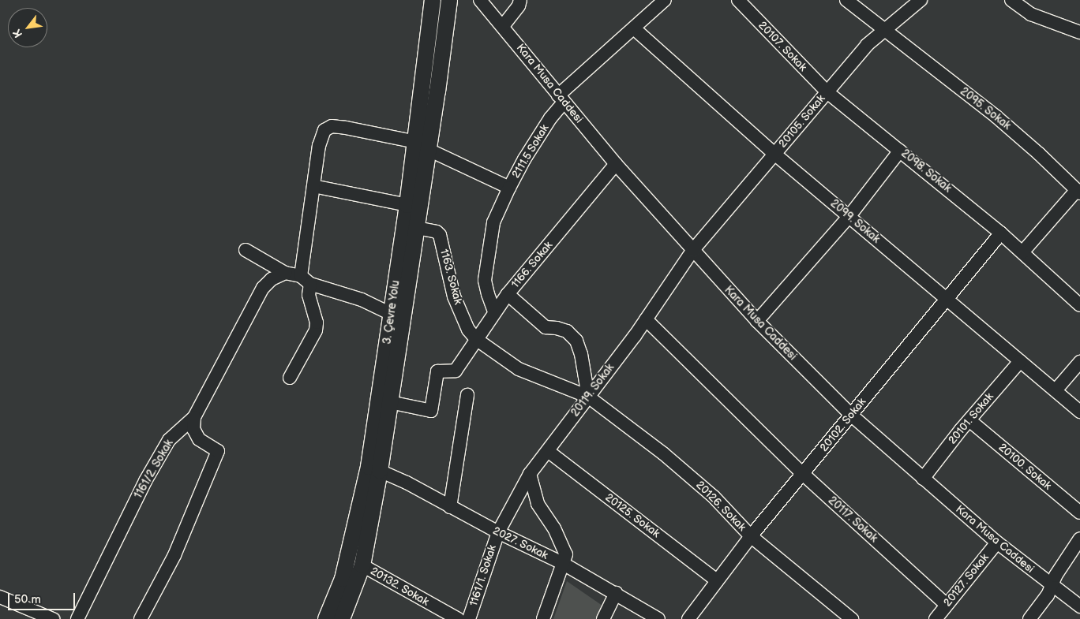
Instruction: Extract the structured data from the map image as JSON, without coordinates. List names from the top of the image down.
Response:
{
  "streets": {
    "main road": ["3. Çevre Yolu"],
    "street": [
      "20107. Sokak",
      "Kara Musa Caddesi",
      "2095. Sokak",
      "20105. Sokak",
      "2111.5 Sokak",
      "2098. Sokak",
      "2099. Sokak",
      "1166. Sokak",
      "1163. Sokak",
      "20119. Sokak",
      "20101. Sokak",
      "20102. Sokak",
      "20100. Sokak",
      "1161/2. Sokak",
      "20126. Sokak",
      "20125. Sokak",
      "20117. Sokak",
      "2027. Sokak",
      "1161/1. Sokak",
      "20127. Sokak",
      "20132. Sokak"
    ]
  },
  "crossings": [
    ["20107. Sokak", "20105. Sokak"],
    ["20107. Sokak", "2098. Sokak"],
    ["Kara Musa Caddesi", "20105. Sokak"],
    ["Kara Musa Caddesi", "2111.5 Sokak"],
    ["Kara Musa Caddesi", "1166. Sokak"],
    ["Kara Musa Caddesi", "20119. Sokak"],
    ["Kara Musa Caddesi", "20101. Sokak"],
    ["Kara Musa Caddesi", "20102. Sokak"],
    ["Kara Musa Caddesi", "20127. Sokak"],
    ["2095. Sokak", "20105. Sokak"],
    ["20105. Sokak", "2098. Sokak"],
    ["20105. Sokak", "2099. Sokak"],
    ["20105. Sokak", "20119. Sokak"],
    ["2111.5 Sokak", "2099. Sokak"],
    ["2111.5 Sokak", "3. Çevre Yolu"],
    ["2098. Sokak", "20102. Sokak"],
    ["2099. Sokak", "20101. Sokak"],
    ["2099. Sokak", "20102. Sokak"],
    ["1166. Sokak", "1163. Sokak"],
    ["1166. Sokak", "3. Çevre Yolu"],
    ["1166. Sokak", "20126. Sokak"],
    ["1163. Sokak", "3. Çevre Yolu"],
    ["1163. Sokak", "20126. Sokak"],
    ["3. Çevre Yolu", "2027. Sokak"],
    ["3. Çevre Yolu", "20132. Sokak"],
    ["20119. Sokak", "20126. Sokak"],
    ["20119. Sokak", "20125. Sokak"],
    ["20119. Sokak", "20117. Sokak"],
    ["20119. Sokak", "2027. Sokak"],
    ["20119. Sokak", "1161/1. Sokak"],
    ["20101. Sokak", "20100. Sokak"],
    ["20102. Sokak", "20126. Sokak"],
    ["20102. Sokak", "20125. Sokak"],
    ["20102. Sokak", "20117. Sokak"],
    ["20117. Sokak", "20127. Sokak"],
    ["2027. Sokak", "1161/1. Sokak"]
  ],
  "scale_bar": "50 m",
  "north": "bottom left"
}
